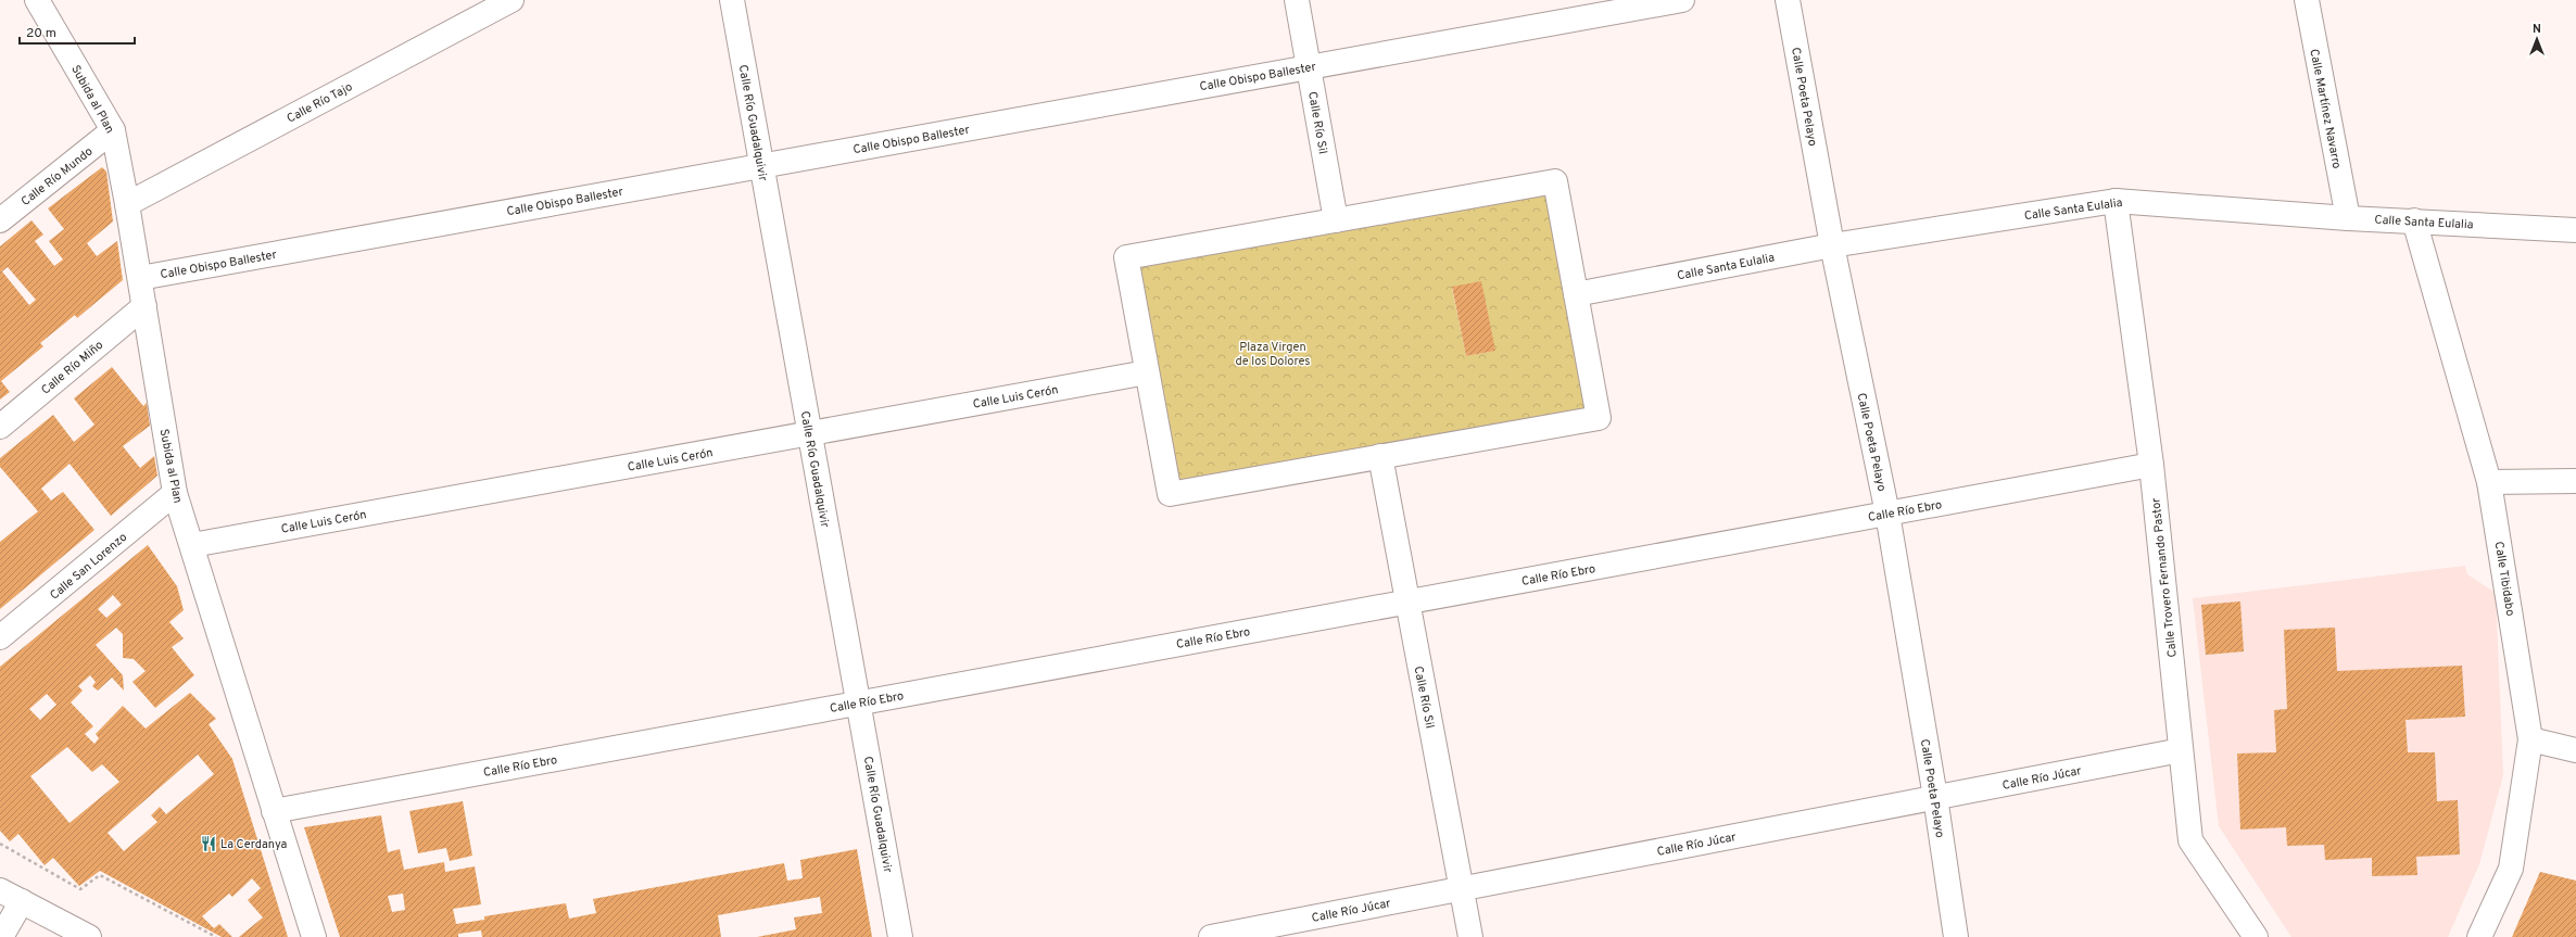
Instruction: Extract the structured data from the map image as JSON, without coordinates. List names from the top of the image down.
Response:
{
  "streets": {
    "street": [
      "Calle Obispo Ballester",
      "Calle Poeta Pelayo",
      "Subida al Plan",
      "Calle Río Tajo",
      "Calle Martínez Navarro",
      "Calle Río Guadalquivir",
      "Calle Río Sil",
      "Calle Río Mundo",
      "Calle Santa Eulalia",
      "Calle Río Miño",
      "Calle Luis Cerón",
      "Calle Río Ebro",
      "Calle San Lorenzo",
      "Calle Trovero Fernando Pastor",
      "Calle Tibidabo",
      "Calle Río Júcar"
    ]
  },
  "crossings": [
    ["Calle Obispo Ballester", "Subida al Plan"],
    ["Calle Obispo Ballester", "Calle Río Guadalquivir"],
    ["Calle Obispo Ballester", "Calle Río Sil"],
    ["Calle Poeta Pelayo", "Calle Santa Eulalia"],
    ["Calle Poeta Pelayo", "Calle Río Ebro"],
    ["Calle Poeta Pelayo", "Calle Río Júcar"],
    ["Subida al Plan", "Calle Río Tajo"],
    ["Subida al Plan", "Calle Río Mundo"],
    ["Subida al Plan", "Calle Río Miño"],
    ["Subida al Plan", "Calle Luis Cerón"],
    ["Subida al Plan", "Calle Río Ebro"],
    ["Subida al Plan", "Calle San Lorenzo"],
    ["Calle Martínez Navarro", "Calle Santa Eulalia"],
    ["Calle Río Guadalquivir", "Calle Luis Cerón"],
    ["Calle Río Guadalquivir", "Calle Río Ebro"],
    ["Calle Río Sil", "Calle Río Ebro"],
    ["Calle Río Sil", "Calle Río Júcar"],
    ["Calle Santa Eulalia", "Calle Trovero Fernando Pastor"],
    ["Calle Santa Eulalia", "Calle Tibidabo"],
    ["Calle Río Ebro", "Calle Trovero Fernando Pastor"],
    ["Calle Trovero Fernando Pastor", "Calle Río Júcar"]
  ],
  "parks": ["Plaza Virgen de los Dolores"],
  "places": {
    "restaurant": ["La Cerdanya"]
  },
  "scale_bar": "20 m",
  "north": "top"
}
